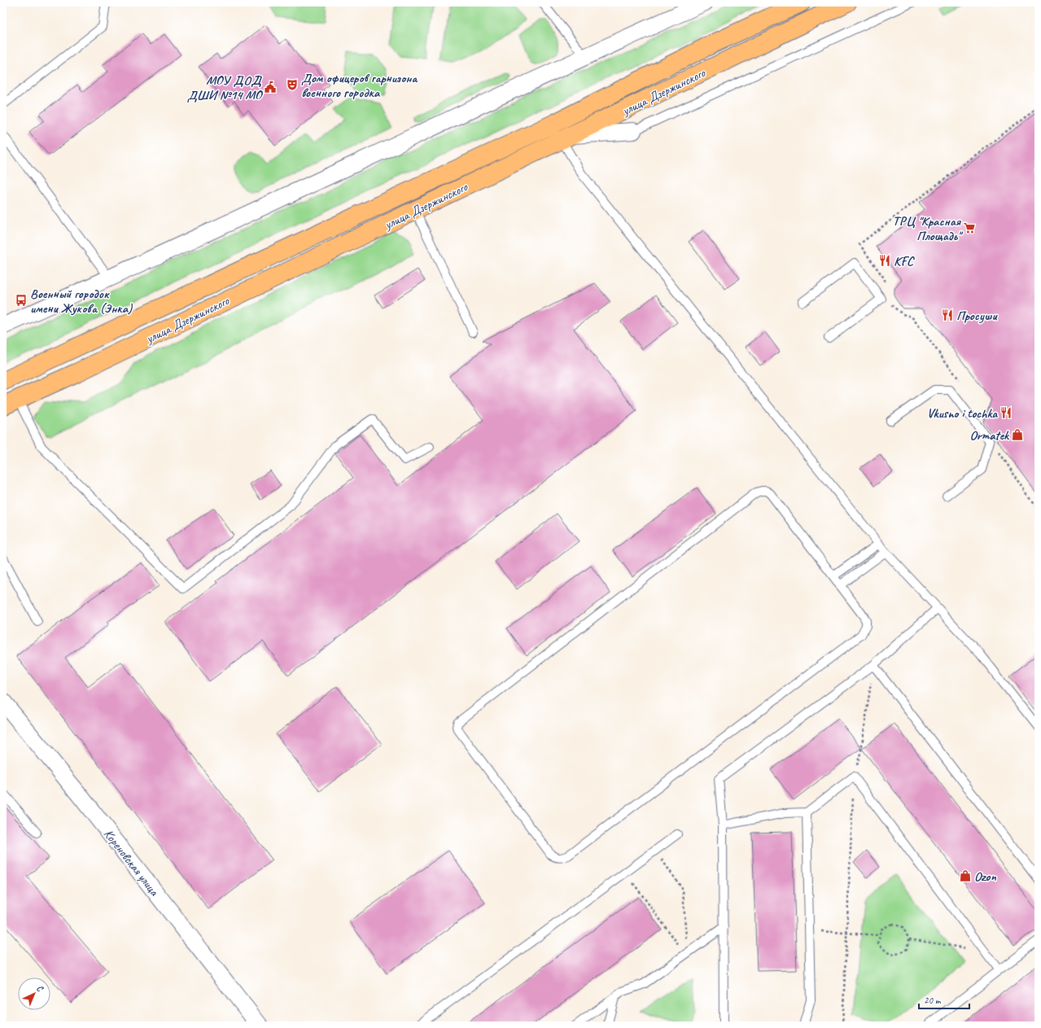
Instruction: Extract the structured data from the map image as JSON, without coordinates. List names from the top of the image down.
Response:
{
  "streets": {
    "main road": ["улица Дзержинского"],
    "street": ["Кореновская улица"]
  },
  "places": {
    "theatre": ["Дом офицеров гарнизона военного городка"],
    "public building": ["МОУ ДОД ДШИ №14 МО"],
    "supermarket": ["ТРЦ \"Красная Площадь\""],
    "restaurant": ["KFC", "Просуши", "Vkusno i tochka"],
    "bus stop": ["Военный городок имени Жукова (Энка)"],
    "shop": ["Ormatek", "Ozon"]
  },
  "scale_bar": "20 m",
  "north": "top right"
}
